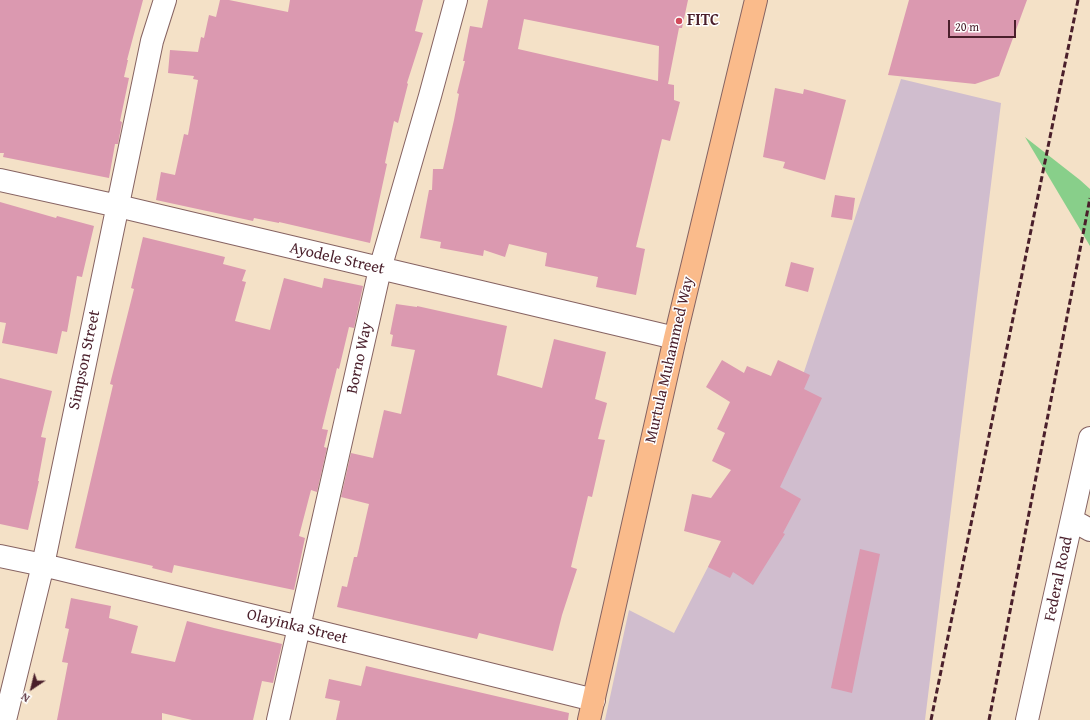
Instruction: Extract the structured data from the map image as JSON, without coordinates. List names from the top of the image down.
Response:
{
  "streets": {
    "main road": ["Murtula Muhammed Way"],
    "street": [
      "Ayodele Street",
      "Borno Way",
      "Simpson Street",
      "Federal Road",
      "Olayinka Street"
    ]
  },
  "crossings": [
    ["Ayodele Street", "Borno Way"],
    ["Ayodele Street", "Simpson Street"],
    ["Ayodele Street", "Murtula Muhammed Way"],
    ["Borno Way", "Olayinka Street"],
    ["Simpson Street", "Olayinka Street"],
    ["Murtula Muhammed Way", "Olayinka Street"]
  ],
  "places": ["FITC"],
  "scale_bar": "20 m",
  "north": "bottom left"
}
